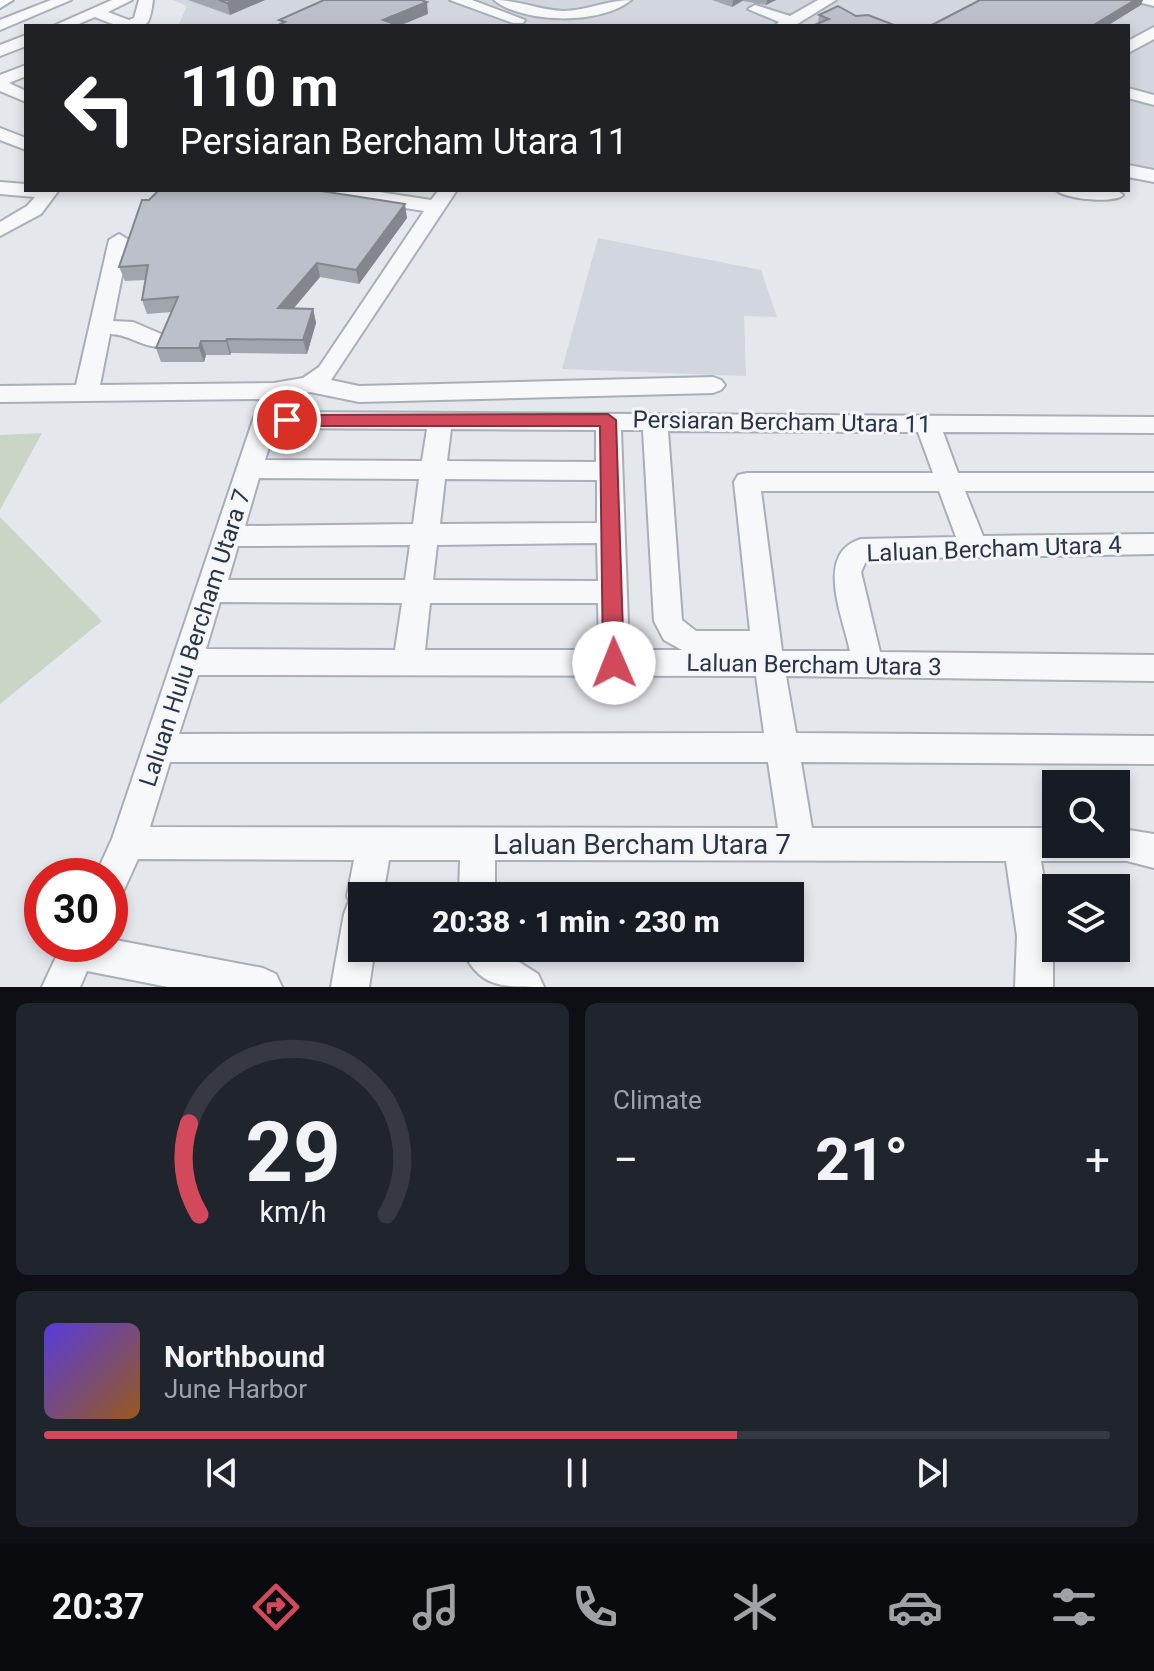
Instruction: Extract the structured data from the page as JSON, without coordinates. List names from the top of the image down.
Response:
{
  "streets": {
    "street": [
      "Persiaran Bercham Utara 11",
      "Laluan Bercham Utara 4",
      "Laluan Hulu Bercham Utara 7",
      "Laluan Bercham Utara 3",
      "Laluan Bercham Utara 7"
    ]
  },
  "crossings": [
    ["Persiaran Bercham Utara 11", "Laluan Hulu Bercham Utara 7"],
    ["Laluan Bercham Utara 4", "Laluan Bercham Utara 3"],
    ["Laluan Hulu Bercham Utara 7", "Laluan Bercham Utara 3"],
    ["Laluan Hulu Bercham Utara 7", "Laluan Bercham Utara 7"]
  ],
  "page": {
    "turn": ["110 m", "Persiaran Bercham Utara 11"],
    "limit": "30",
    "trip": "20:38 · 1 min · 230 m",
    "tile": "Climate",
    "heat": ["−", "21°", "+"],
    "song": ["Northbound", "June Harbor"],
    "tabs": "20:37",
    "gauge": ["29", "km/h"]
  }
}
